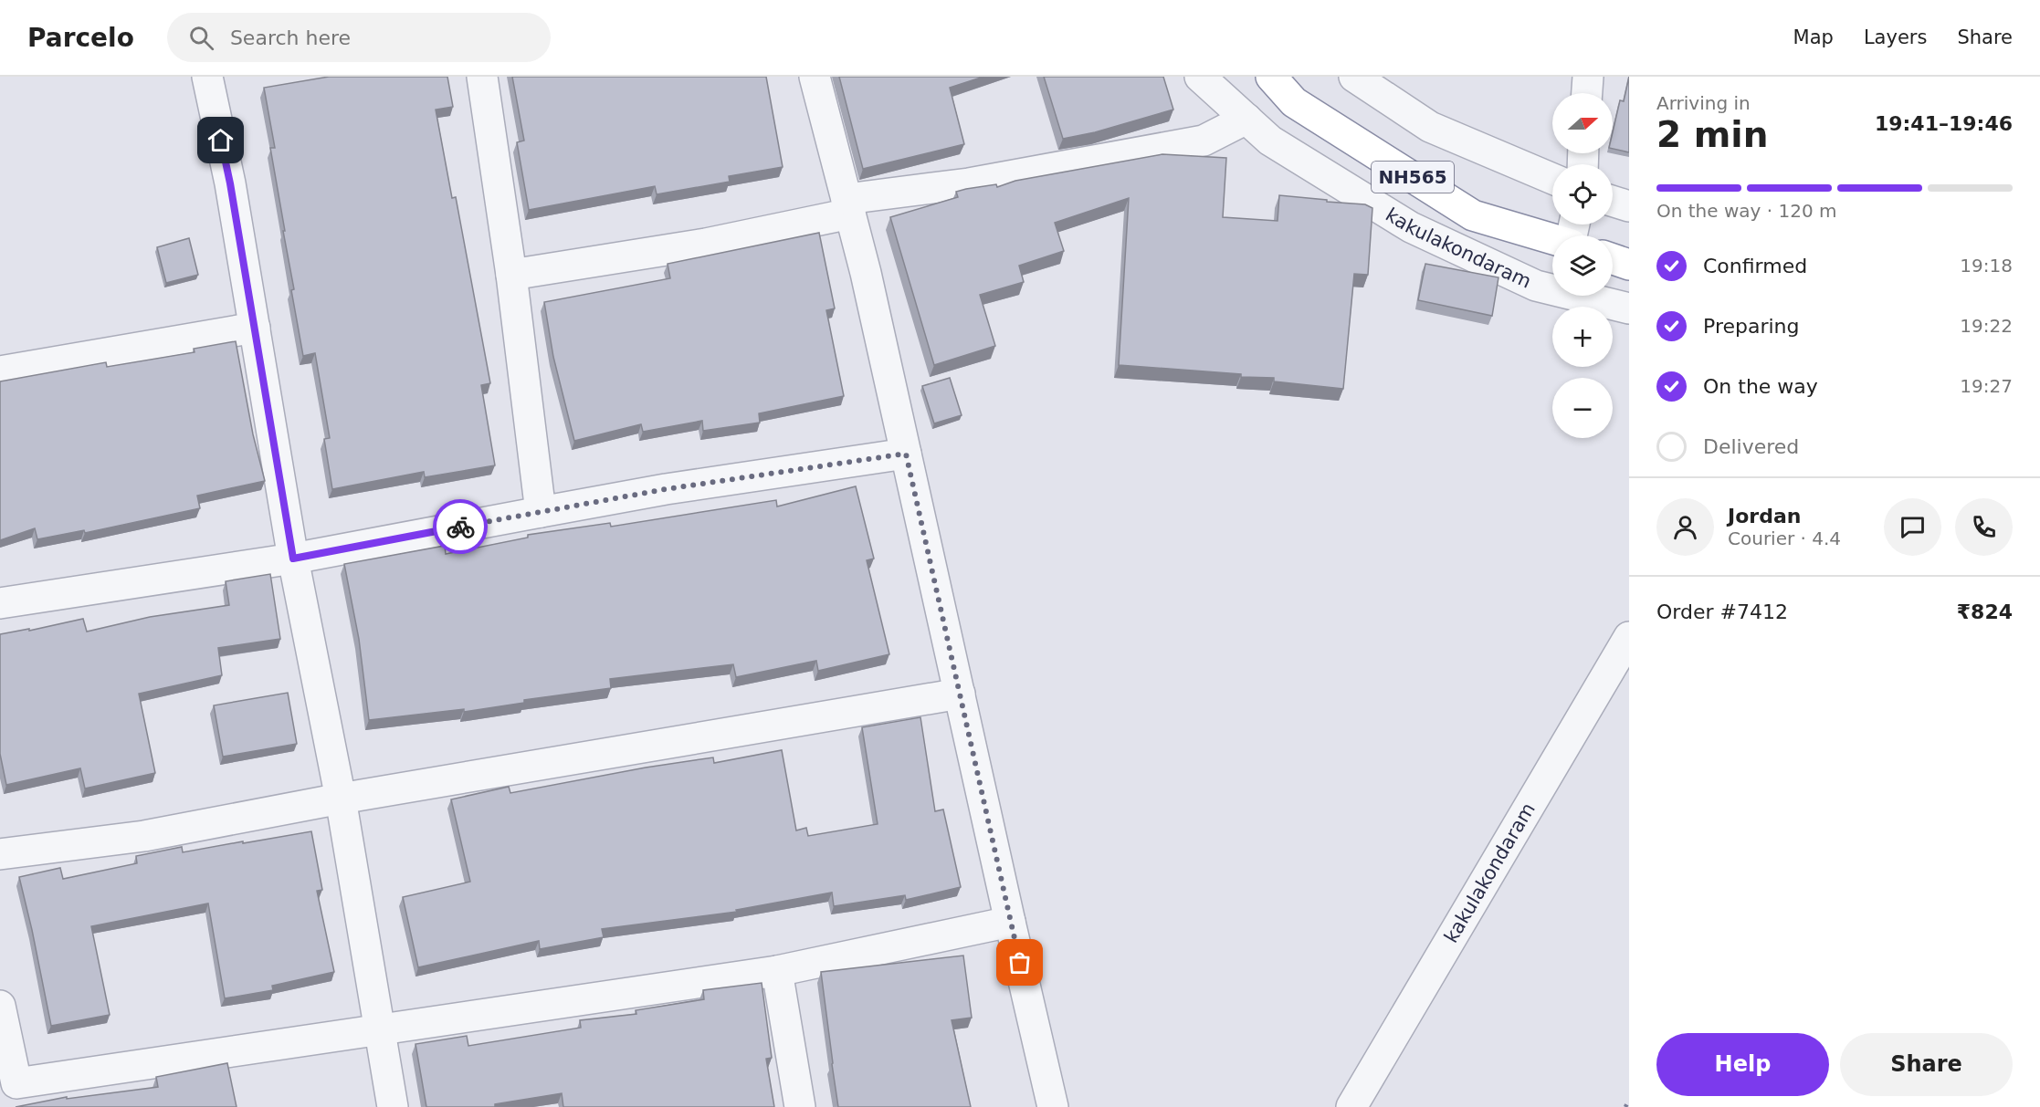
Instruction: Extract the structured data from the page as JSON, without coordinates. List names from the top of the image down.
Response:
{
  "streets": {
    "highway": ["NH565"],
    "street": ["kakulakondaram"]
  },
  "north": "right",
  "page": {
    "header": "Parcelo",
    "search": "Search here",
    "nav": ["Map", "Layers", "Share"],
    "heading": ["2 min", "Arriving in", "19:41–19:46"],
    "panel": [
      "Jordan",
      "Courier · 4.4",
      "Order #7412",
      "₹824"
    ],
    "map_buttons": ["+", "−"],
    "bar": "On the way · 120 m",
    "list": [
      ["Confirmed", "19:18"],
      ["Preparing", "19:22"],
      ["On the way", "19:27"],
      "Delivered"
    ],
    "buttons": ["Help", "Share"]
  }
}
